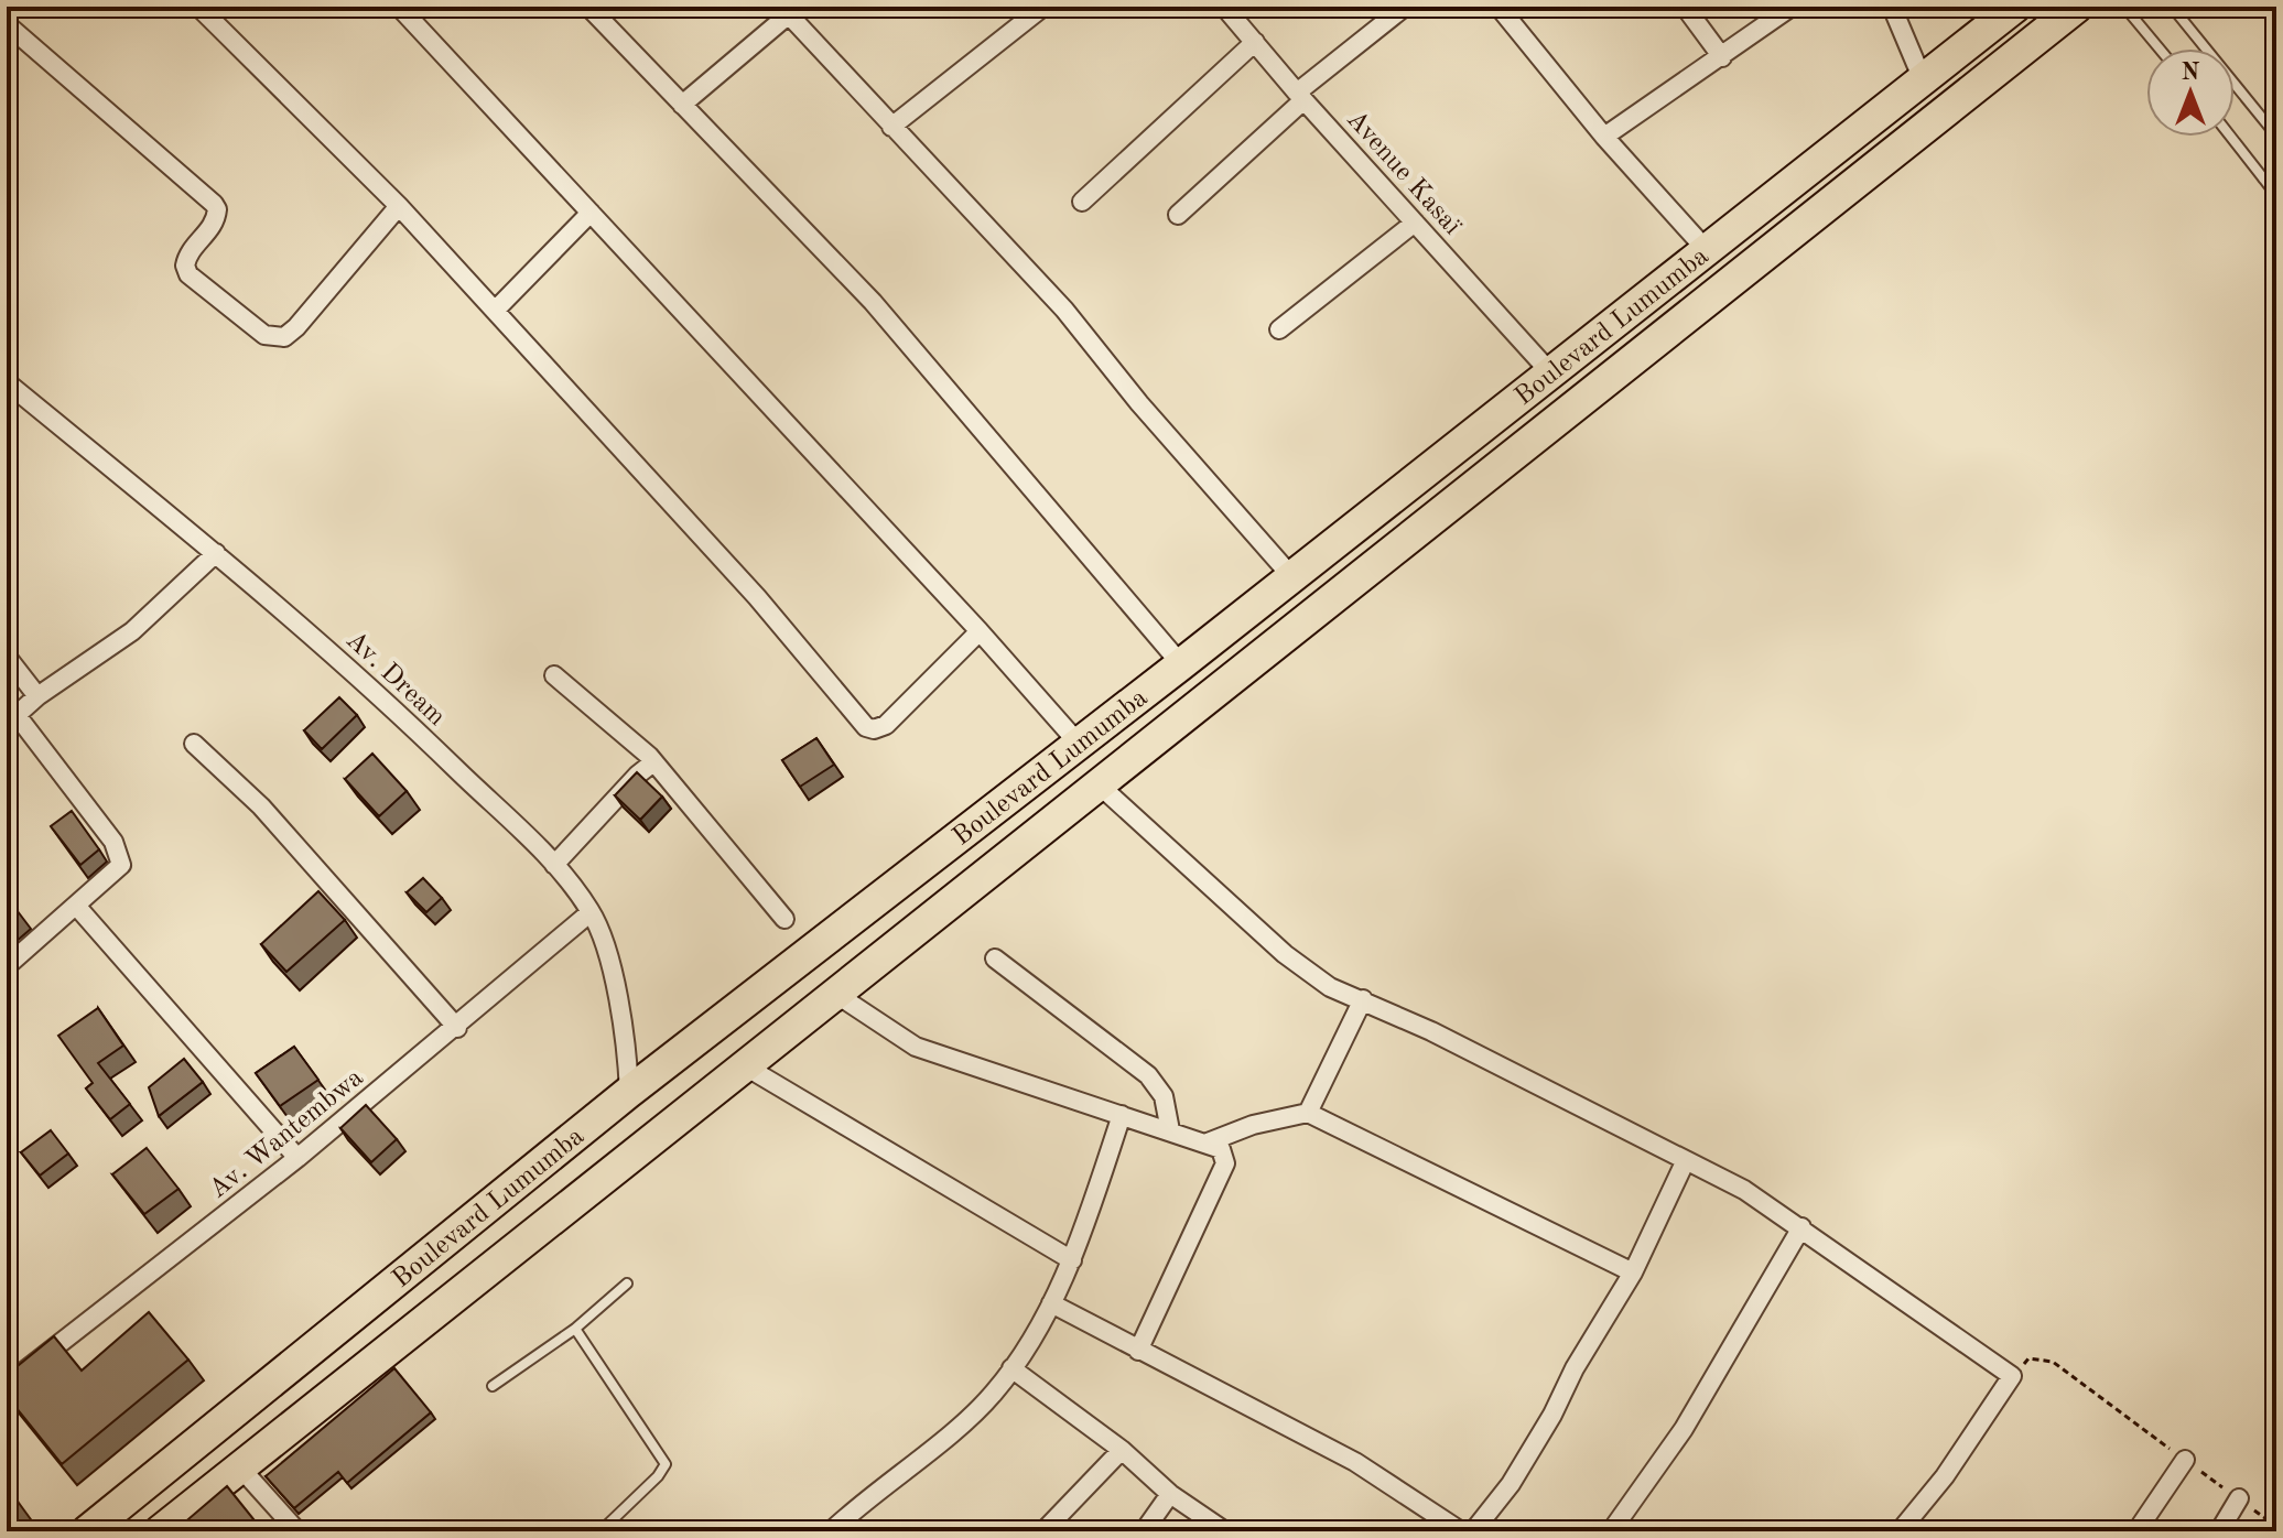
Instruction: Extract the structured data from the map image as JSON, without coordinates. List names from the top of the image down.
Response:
{
  "streets": {
    "highway": ["Boulevard Lumumba"],
    "street": ["Avenue Kasaï", "Av. Dream", "Av. Wantembwa"]
  },
  "crossings": [
    ["Avenue Kasaï", "Boulevard Lumumba"],
    ["Boulevard Lumumba", "Av. Dream"],
    ["Av. Dream", "Av. Wantembwa"]
  ],
  "north": "top"
}
